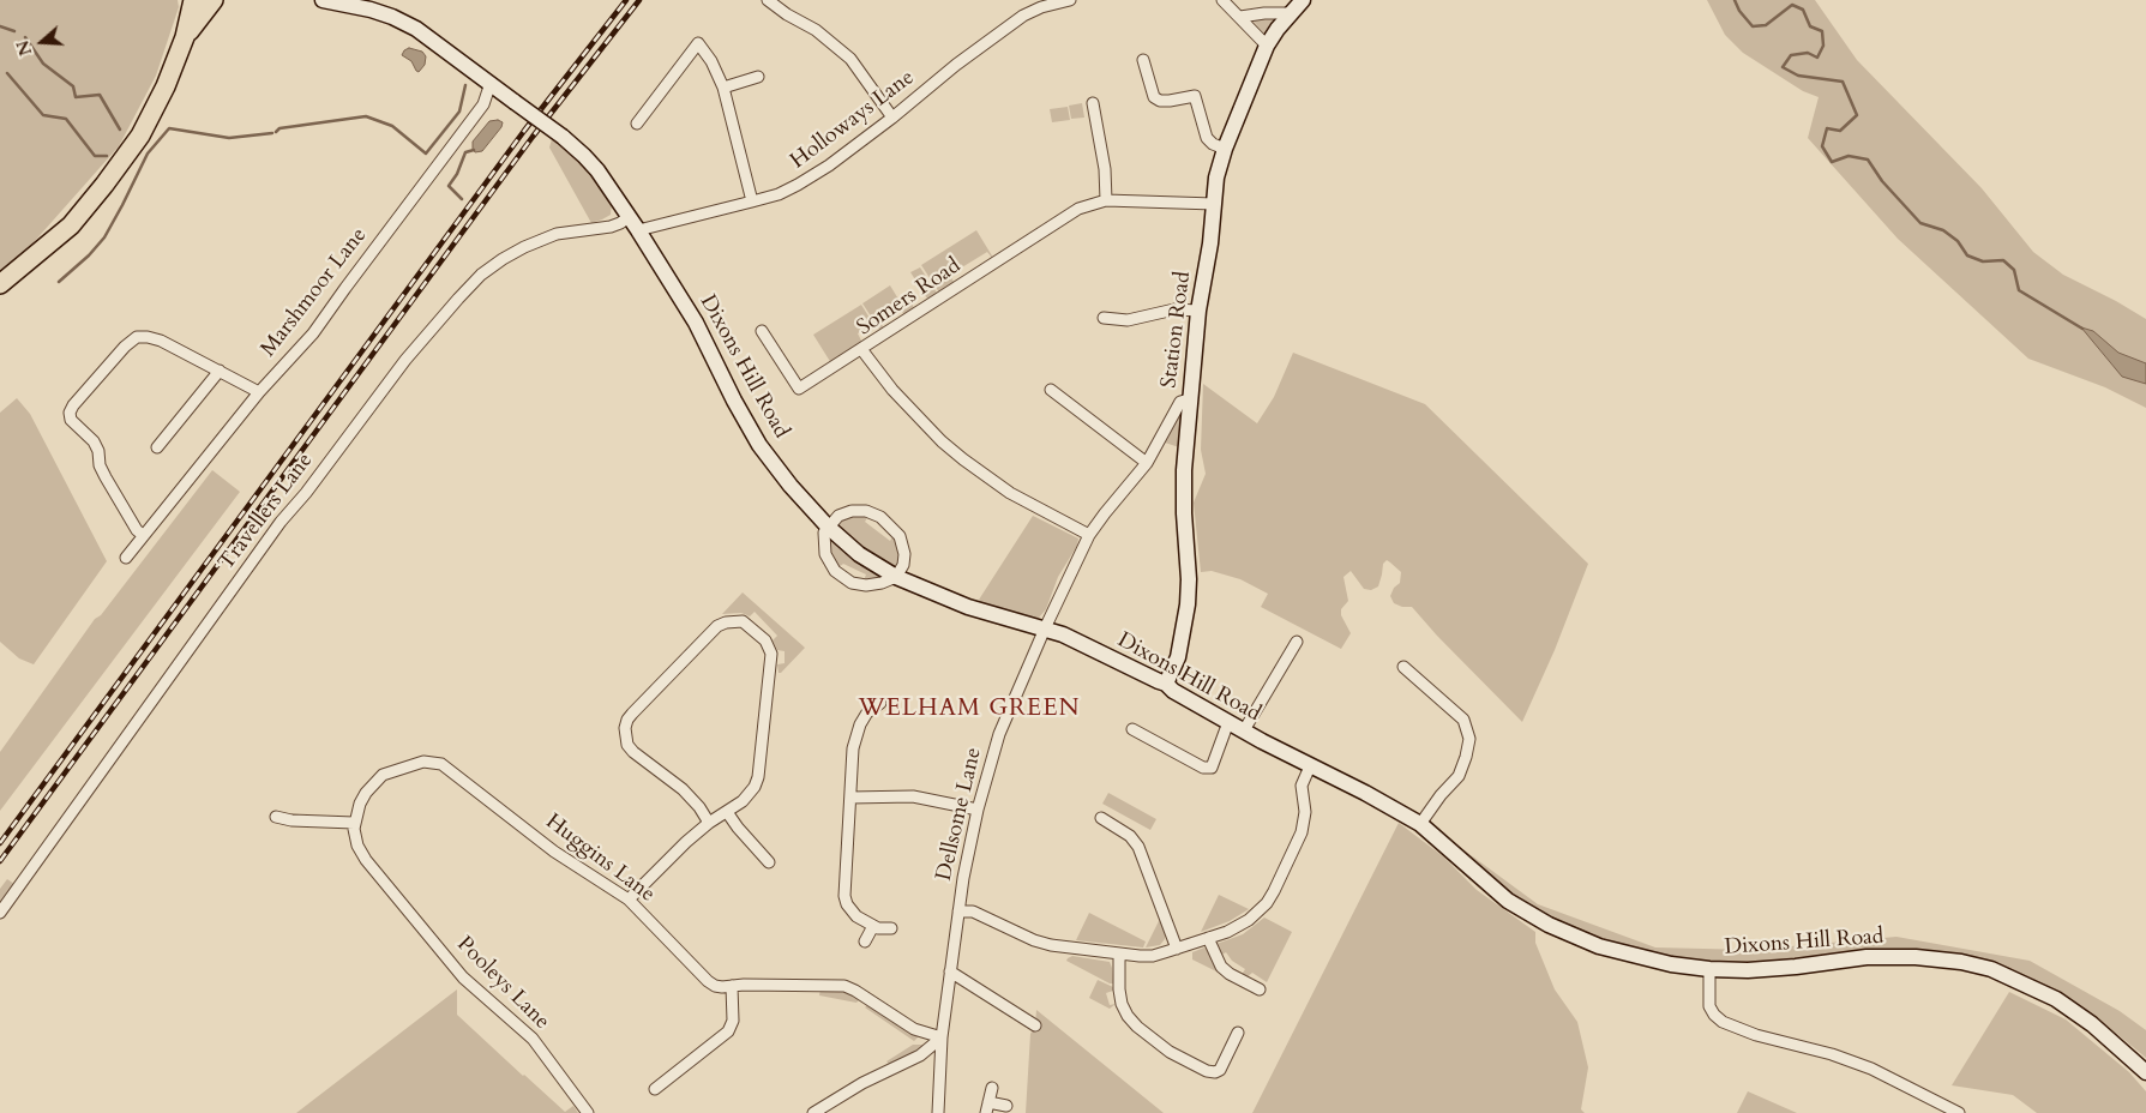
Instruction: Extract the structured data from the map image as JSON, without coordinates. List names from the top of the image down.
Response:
{
  "streets": {
    "street": [
      "Holloways Lane",
      "Marshmoor Lane",
      "Somers Road",
      "Station Road",
      "Dixons Hill Road",
      "Travellers Lane",
      "Dellsome Lane",
      "Huggins Lane",
      "Pooleys Lane"
    ]
  },
  "crossings": [
    ["Holloways Lane", "Dixons Hill Road"],
    ["Marshmoor Lane", "Dixons Hill Road"],
    ["Somers Road", "Station Road"],
    ["Somers Road", "Dellsome Lane"],
    ["Station Road", "Dixons Hill Road"],
    ["Station Road", "Dellsome Lane"],
    ["Dixons Hill Road", "Travellers Lane"],
    ["Dixons Hill Road", "Dellsome Lane"],
    ["Dellsome Lane", "Huggins Lane"],
    ["Huggins Lane", "Pooleys Lane"]
  ],
  "districts": ["WELHAM GREEN"],
  "north": "left"
}
